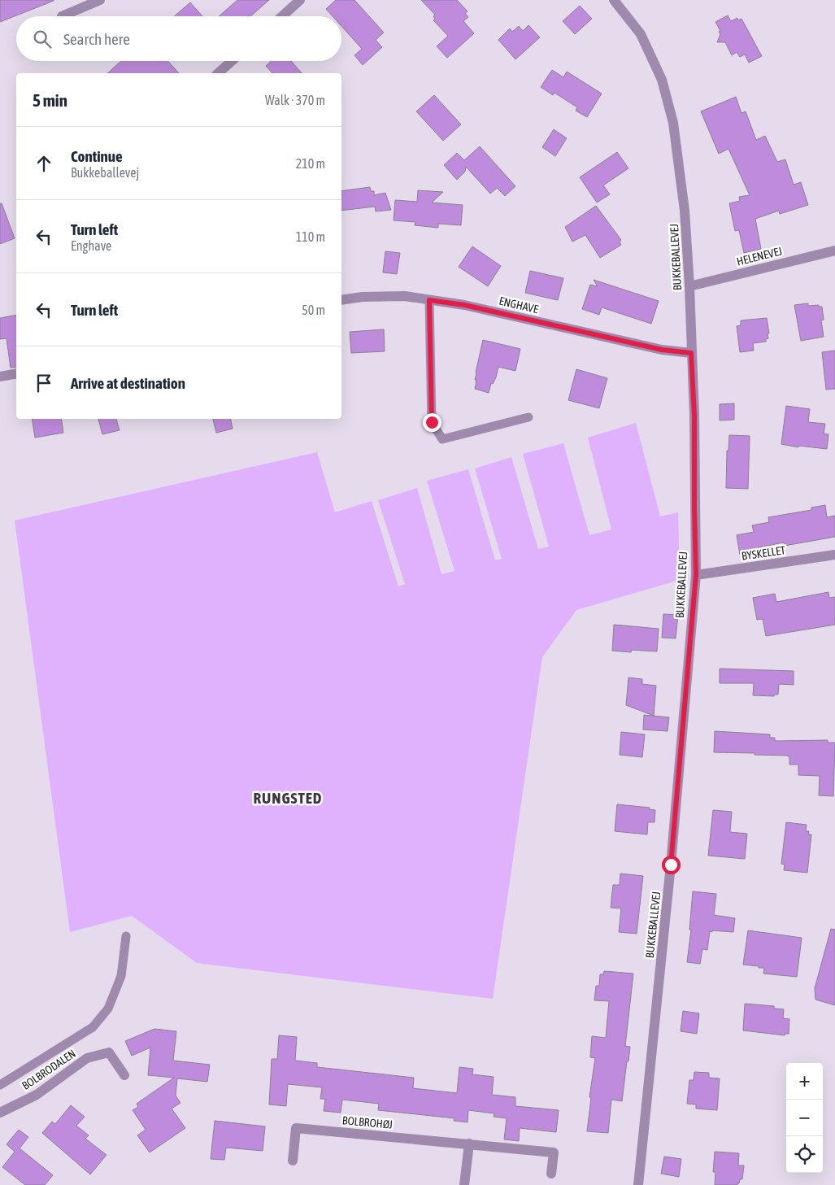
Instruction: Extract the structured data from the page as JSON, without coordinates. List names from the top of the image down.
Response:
{
  "streets": {
    "street": [
      "HELENEVEJ",
      "BUKKEBALLEVEJ",
      "ENGHAVE",
      "BYSKELLET",
      "BOLBRODALEN",
      "BOLBROHØJ"
    ]
  },
  "crossings": [
    ["HELENEVEJ", "BUKKEBALLEVEJ"],
    ["BUKKEBALLEVEJ", "ENGHAVE"],
    ["BUKKEBALLEVEJ", "BYSKELLET"]
  ],
  "districts": ["RUNGSTED"],
  "page": {
    "search": "Search here",
    "heading": ["5 min", "Walk · 370 m"],
    "list": [
      ["Continue", "Bukkeballevej", "210 m"],
      ["Turn left", "Enghave", "110 m"],
      ["Turn left", "50 m"],
      "Arrive at destination"
    ],
    "map_buttons": ["+", "−"]
  }
}
